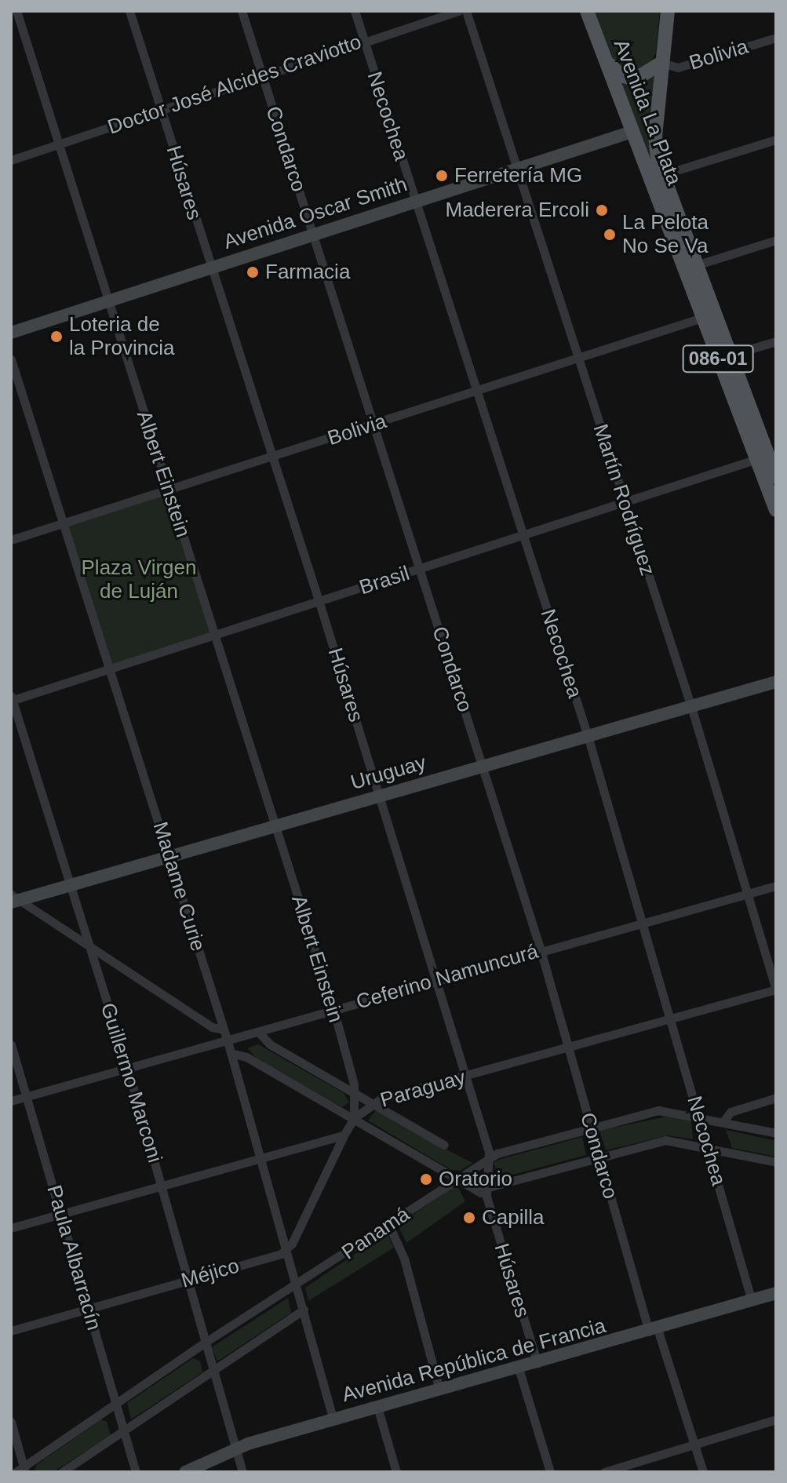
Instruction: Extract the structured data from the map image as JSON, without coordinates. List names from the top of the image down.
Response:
{
  "streets": {
    "main road": [
      "Avenida La Plata",
      "Avenida Oscar Smith",
      "086-01",
      "Uruguay",
      "Avenida República de Francia"
    ],
    "street": [
      "Bolivia",
      "Doctor José Alcides Craviotto",
      "Necochea",
      "Condarco",
      "Húsares",
      "Albert Einstein",
      "Martín Rodríguez",
      "Brasil",
      "Madame Curie",
      "Ceferino Namuncurá",
      "Guillermo Marconi",
      "Paraguay",
      "Panamá",
      "Paula Albarracín",
      "Méjico"
    ]
  },
  "crossings": [
    ["Bolivia", "Avenida La Plata"],
    ["Bolivia", "Necochea"],
    ["Bolivia", "Condarco"],
    ["Bolivia", "Húsares"],
    ["Bolivia", "Albert Einstein"],
    ["Bolivia", "Martín Rodríguez"],
    ["Bolivia", "Madame Curie"],
    ["Doctor José Alcides Craviotto", "Necochea"],
    ["Doctor José Alcides Craviotto", "Condarco"],
    ["Doctor José Alcides Craviotto", "Húsares"],
    ["Doctor José Alcides Craviotto", "Albert Einstein"],
    ["Avenida La Plata", "Avenida Oscar Smith"],
    ["Avenida La Plata", "Brasil"],
    ["Necochea", "Avenida Oscar Smith"],
    ["Necochea", "Brasil"],
    ["Necochea", "Uruguay"],
    ["Necochea", "Ceferino Namuncurá"],
    ["Necochea", "Paraguay"],
    ["Necochea", "Panamá"],
    ["Necochea", "Avenida República de Francia"],
    ["Condarco", "Avenida Oscar Smith"],
    ["Condarco", "Brasil"],
    ["Condarco", "Uruguay"],
    ["Condarco", "Ceferino Namuncurá"],
    ["Condarco", "Paraguay"],
    ["Condarco", "Panamá"],
    ["Condarco", "Avenida República de Francia"],
    ["Húsares", "Avenida Oscar Smith"],
    ["Húsares", "Brasil"],
    ["Húsares", "Uruguay"],
    ["Húsares", "Ceferino Namuncurá"],
    ["Húsares", "Paraguay"],
    ["Húsares", "Panamá"],
    ["Húsares", "Avenida República de Francia"],
    ["Avenida Oscar Smith", "Albert Einstein"],
    ["Avenida Oscar Smith", "Martín Rodríguez"],
    ["Albert Einstein", "Brasil"],
    ["Albert Einstein", "Uruguay"],
    ["Albert Einstein", "Ceferino Namuncurá"],
    ["Albert Einstein", "Paraguay"],
    ["Martín Rodríguez", "Brasil"],
    ["Martín Rodríguez", "Uruguay"],
    ["Martín Rodríguez", "Ceferino Namuncurá"],
    ["Martín Rodríguez", "Paraguay"],
    ["Brasil", "Madame Curie"],
    ["Brasil", "Guillermo Marconi"],
    ["Uruguay", "Madame Curie"],
    ["Uruguay", "Guillermo Marconi"],
    ["Madame Curie", "Ceferino Namuncurá"],
    ["Madame Curie", "Panamá"],
    ["Madame Curie", "Méjico"],
    ["Madame Curie", "Avenida República de Francia"],
    ["Ceferino Namuncurá", "Guillermo Marconi"],
    ["Ceferino Namuncurá", "Paula Albarracín"],
    ["Guillermo Marconi", "Panamá"],
    ["Guillermo Marconi", "Méjico"],
    ["Guillermo Marconi", "Avenida República de Francia"],
    ["Panamá", "Paula Albarracín"],
    ["Paula Albarracín", "Méjico"]
  ],
  "parks": ["Plaza Virgen de Luján"],
  "places": [
    "Ferretería MG",
    "Maderera Ercoli",
    "La Pelota No Se Va",
    "Farmacia",
    "Loteria de la Provincia",
    "Oratorio",
    "Capilla"
  ]
}
